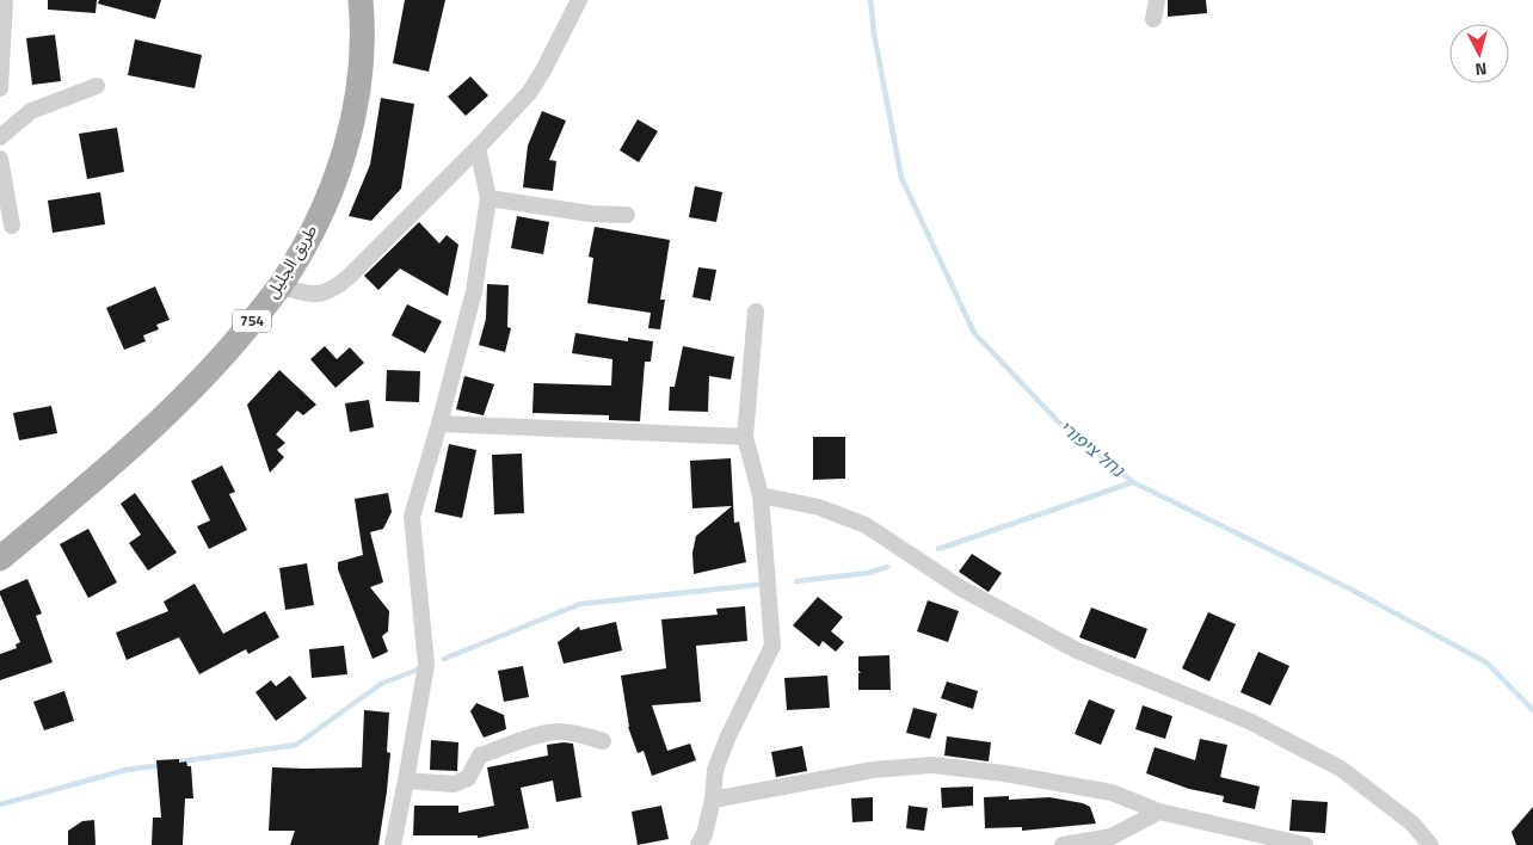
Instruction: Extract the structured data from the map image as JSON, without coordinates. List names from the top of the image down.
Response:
{
  "streets": {
    "main road": ["طريق الجليل", "754"]
  },
  "water": ["נחל ציפורי"],
  "north": "bottom"
}
